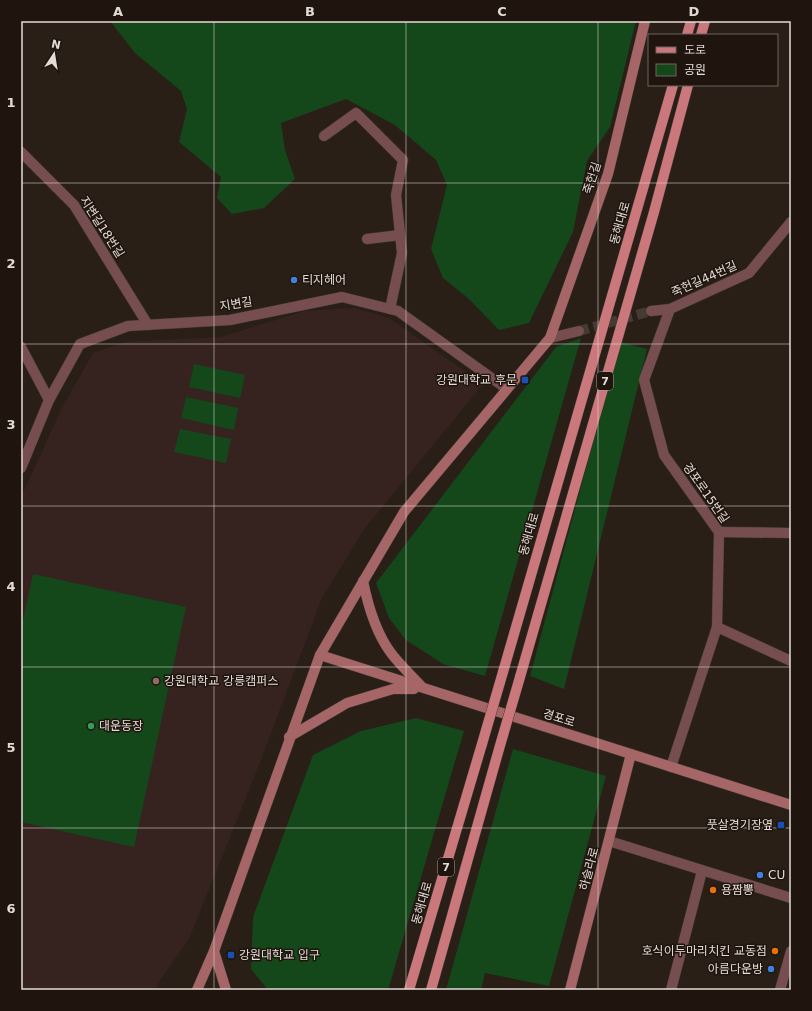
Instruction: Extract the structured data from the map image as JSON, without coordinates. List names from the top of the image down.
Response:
{
  "streets": {
    "main road": ["동해대로", "7"],
    "street": [
      "죽헌길",
      "지변길18번길",
      "죽헌길44번길",
      "지변길",
      "경포로15번길",
      "경포로",
      "하슬라로"
    ]
  },
  "crossings": [
    ["지변길18번길", "지변길"],
    ["죽헌길44번길", "경포로15번길"],
    ["경포로15번길", "경포로"],
    ["경포로", "하슬라로"]
  ],
  "places": {
    "other": [
      "티지헤어",
      "강원대학교 강릉캠퍼스",
      "대운동장",
      "CU",
      "용짬뽕",
      "호식이두마리치킨 교동점",
      "아름다운방"
    ],
    "transit": ["강원대학교 후문", "풋살경기장옆", "강원대학교 입구"]
  },
  "legend": ["도로", "공원"],
  "north": "top",
  "grid": {
    "columns": [
      "A",
      "B",
      "C",
      "D"
    ],
    "rows": [
      "1",
      "2",
      "3",
      "4",
      "5",
      "6"
    ]
  }
}
